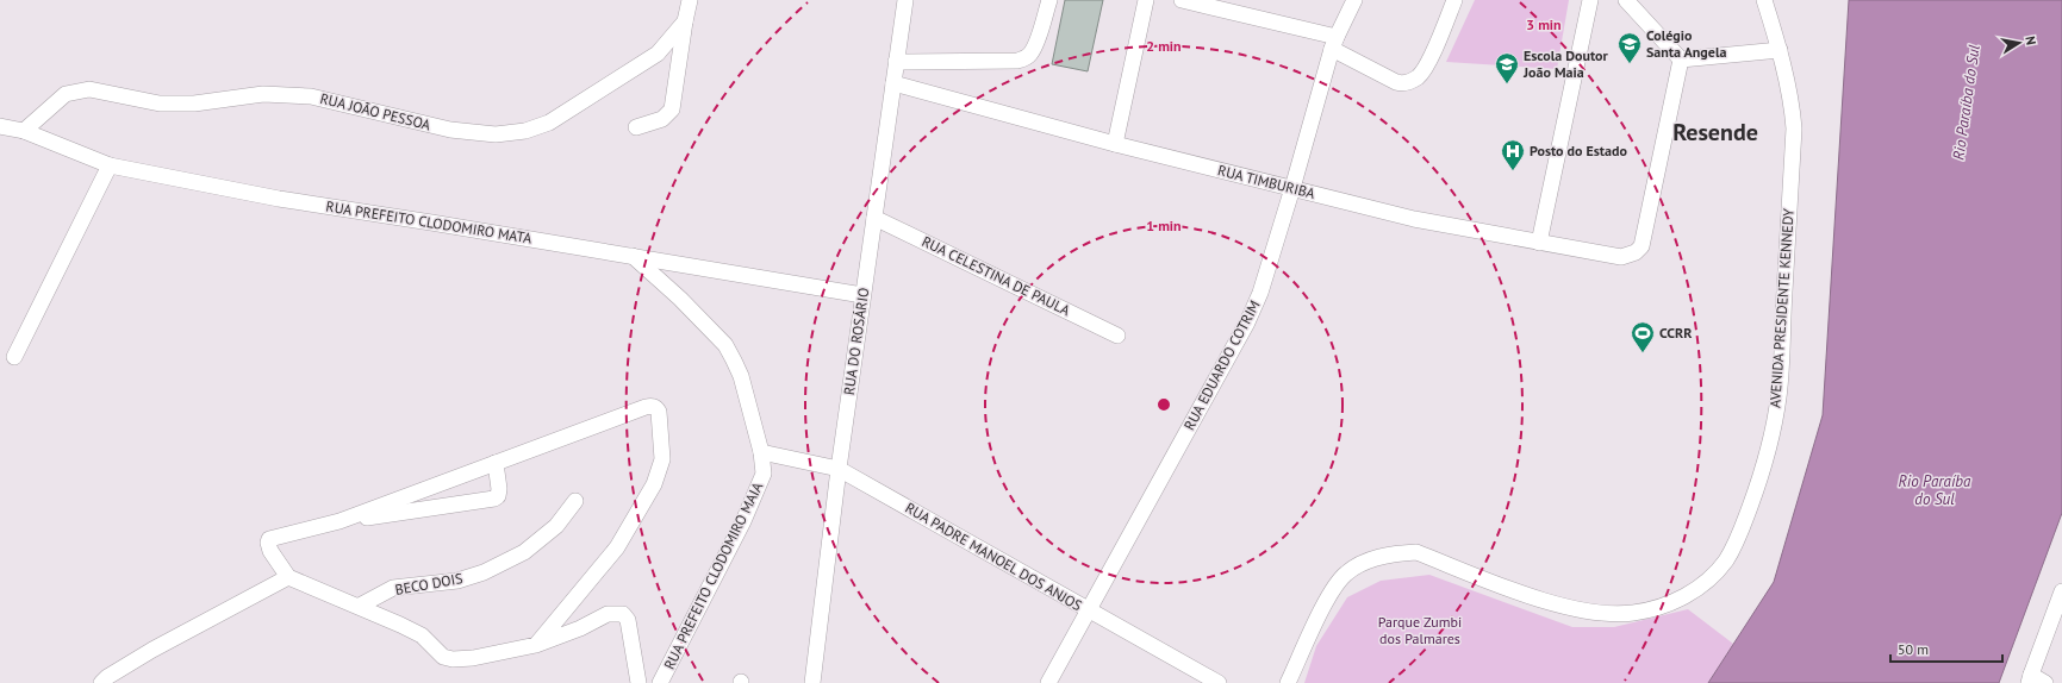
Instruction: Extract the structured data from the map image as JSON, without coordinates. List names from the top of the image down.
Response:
{
  "streets": {
    "street": [
      "RUA JOÃO PESSOA",
      "RUA TIMBURIBA",
      "RUA PREFEITO CLODOMIRO MATA",
      "RUA CELESTINA DE PAULA",
      "AVENIDA PRESIDENTE KENNEDY",
      "RUA DO ROSÁRIO",
      "RUA EDUARDO COTRIM",
      "RUA PADRE MANOEL DOS ANJOS",
      "RUA PREFEITO CLODOMIRO MAIA",
      "BECO DOIS"
    ]
  },
  "crossings": [
    ["RUA JOÃO PESSOA", "RUA PREFEITO CLODOMIRO MATA"],
    ["RUA TIMBURIBA", "RUA DO ROSÁRIO"],
    ["RUA TIMBURIBA", "RUA EDUARDO COTRIM"],
    ["RUA PREFEITO CLODOMIRO MATA", "RUA DO ROSÁRIO"],
    ["RUA PREFEITO CLODOMIRO MATA", "RUA PREFEITO CLODOMIRO MAIA"],
    ["RUA CELESTINA DE PAULA", "RUA DO ROSÁRIO"],
    ["RUA DO ROSÁRIO", "RUA PADRE MANOEL DOS ANJOS"],
    ["RUA EDUARDO COTRIM", "RUA PADRE MANOEL DOS ANJOS"],
    ["RUA PADRE MANOEL DOS ANJOS", "RUA PREFEITO CLODOMIRO MAIA"]
  ],
  "districts": ["Resende"],
  "water": ["Rio Paraíba do Sul"],
  "parks": ["Parque Zumbi dos Palmares"],
  "places": {
    "school or university": ["Colégio Santa Angela", "Escola Doutor João Maia"],
    "hospital": ["Posto do Estado"],
    "sports": ["CCRR"]
  },
  "scale_bar": "50 m",
  "north": "right",
  "rings": ["3 min", "2 min", "1 min"]
}
